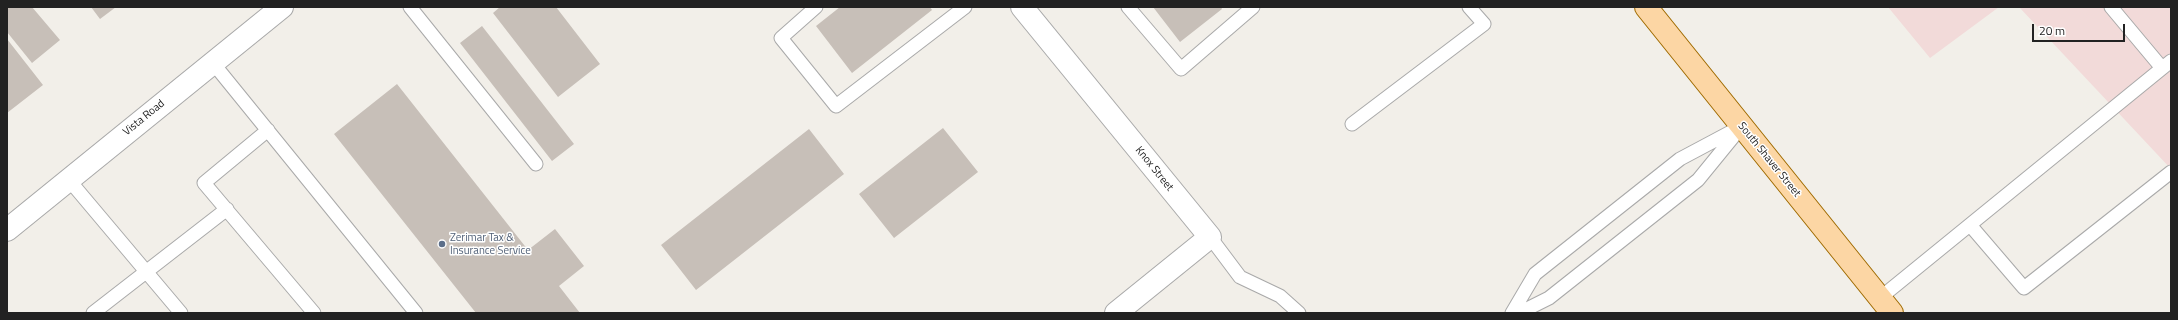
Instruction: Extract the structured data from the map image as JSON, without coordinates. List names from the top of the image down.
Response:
{
  "streets": {
    "main road": ["South Shaver Street"],
    "street": ["Vista Road", "Knox Street"]
  },
  "places": ["Zerimar Tax & Insurance Service"],
  "scale_bar": "20 m"
}
